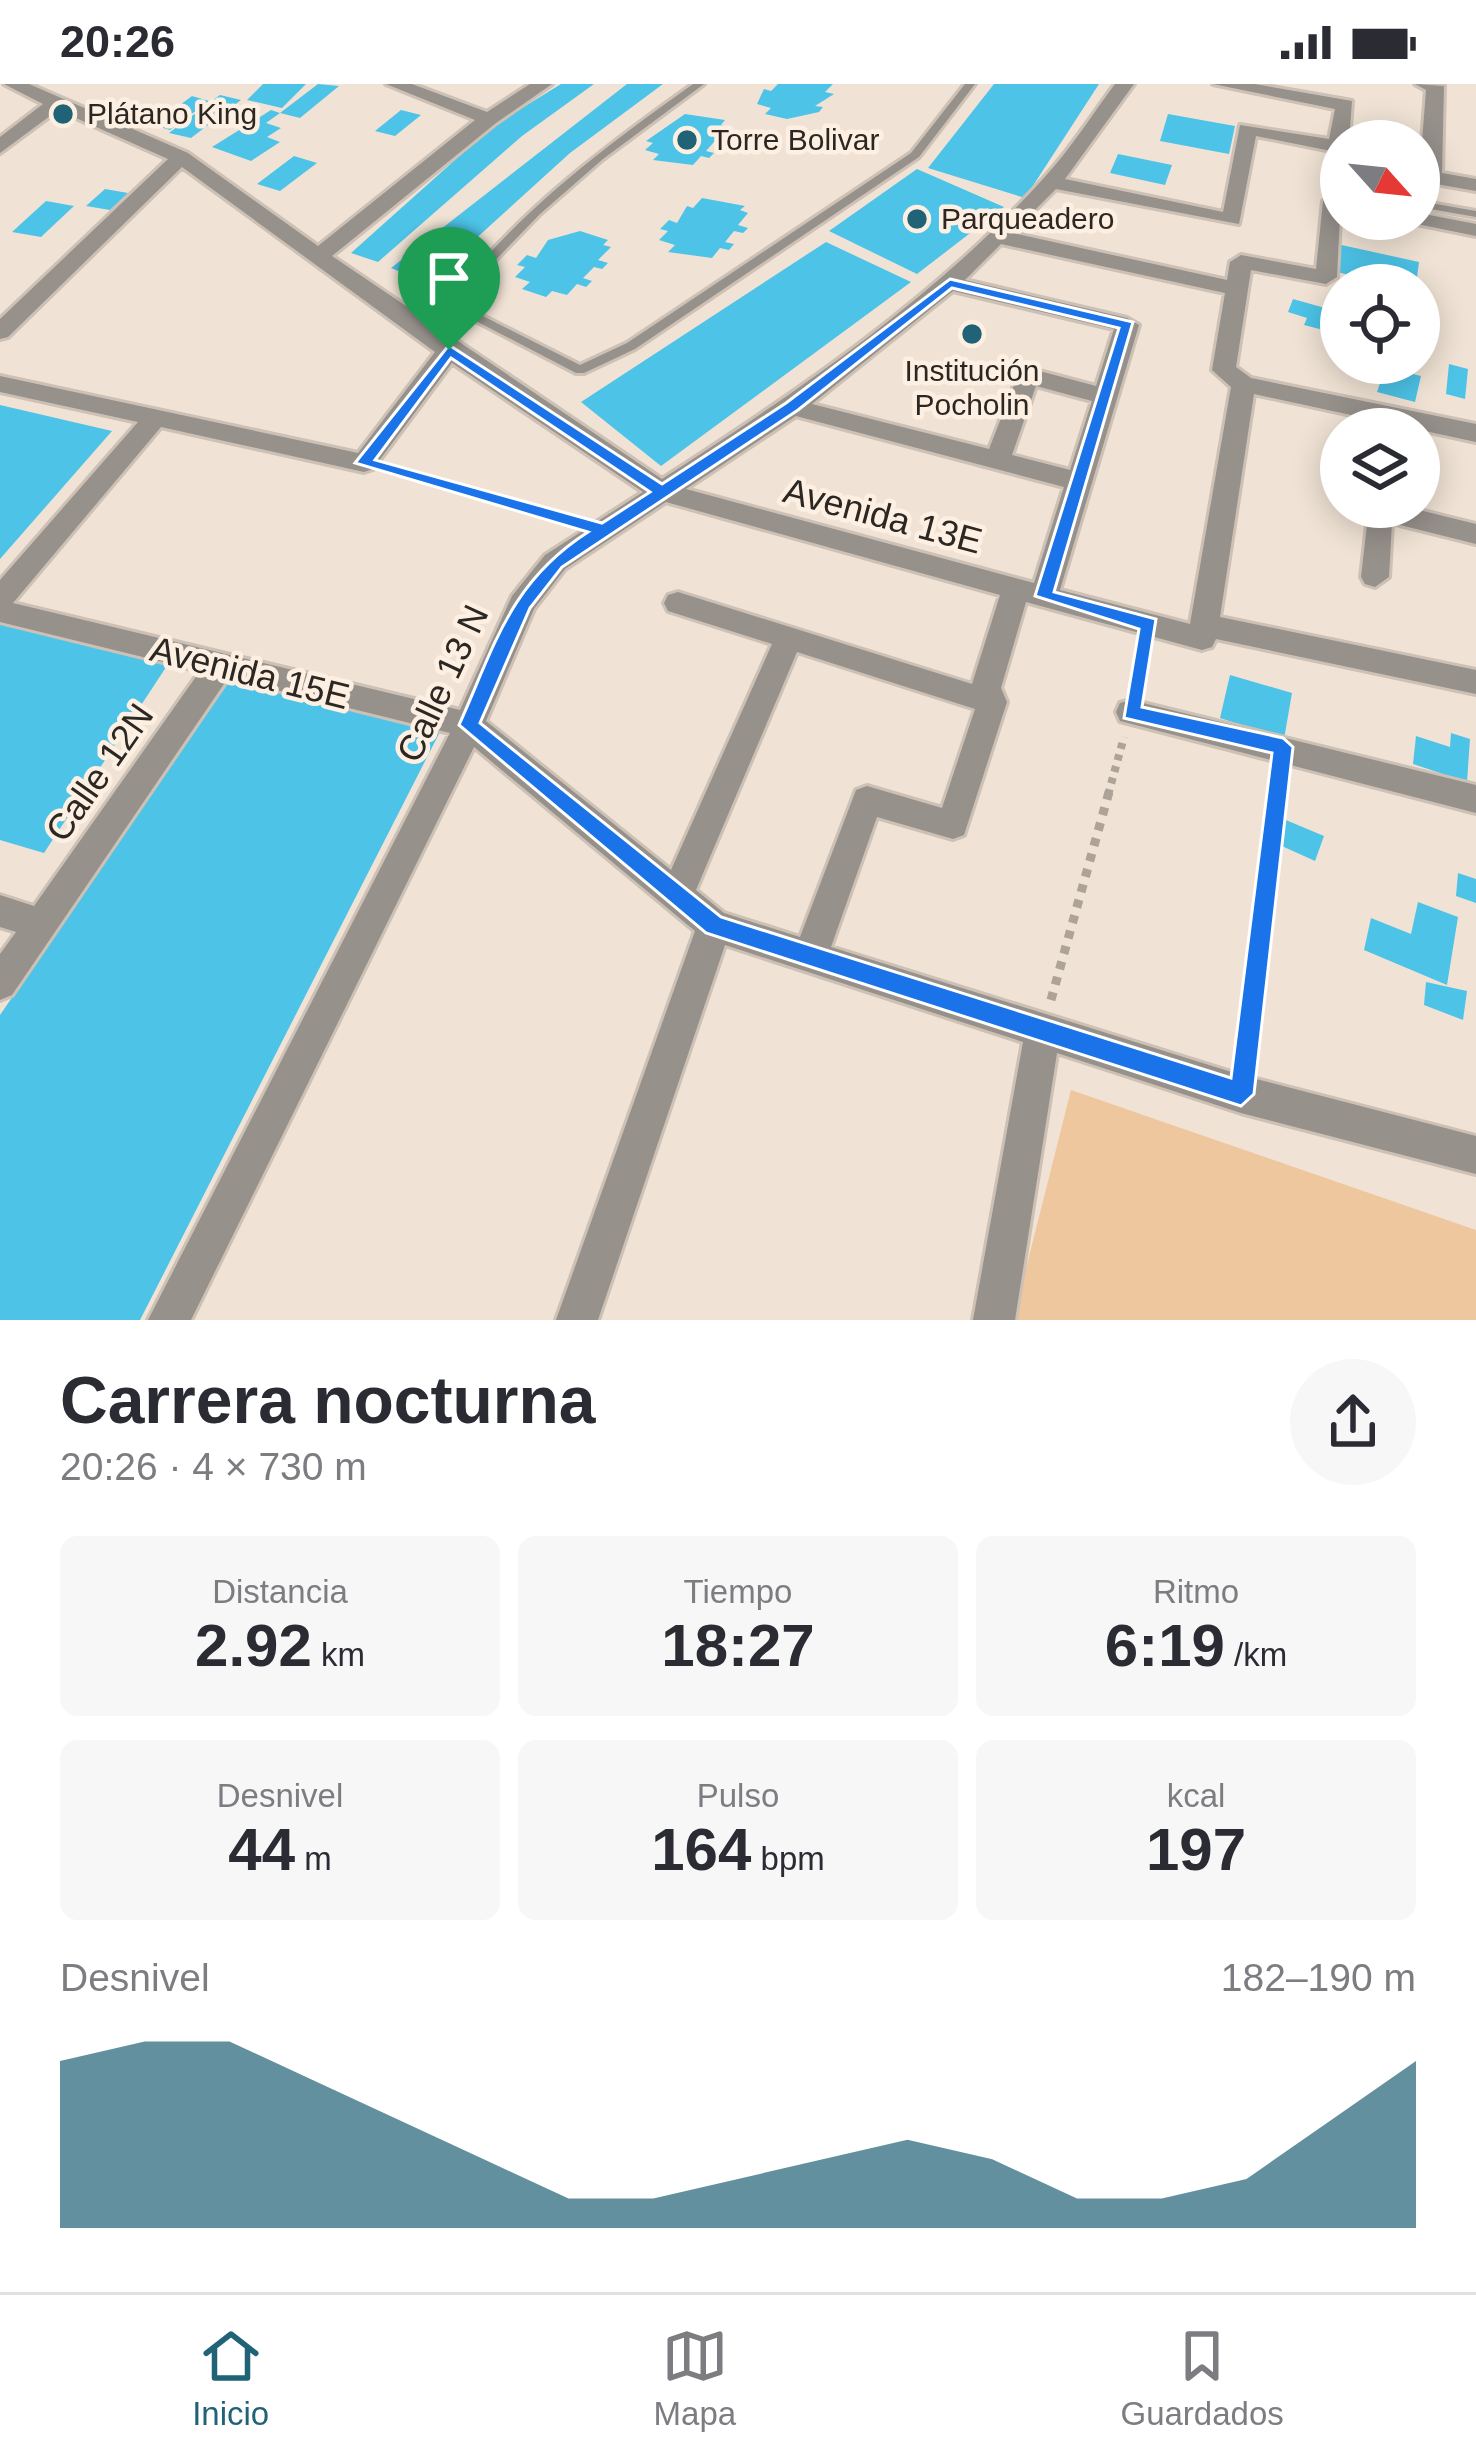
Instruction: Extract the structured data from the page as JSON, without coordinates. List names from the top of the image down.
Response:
{
  "streets": {
    "street": [
      "Avenida 13E",
      "Avenida 15E",
      "Calle 13 N",
      "Calle 12N"
    ]
  },
  "crossings": [
    ["Avenida 13E", "Calle 13 N"],
    ["Avenida 15E", "Calle 13 N"],
    ["Avenida 15E", "Calle 12N"]
  ],
  "places": [
    "Plátano King",
    "Torre Bolivar",
    "Parqueadero",
    "Institución Pocholin"
  ],
  "north": "bottom right",
  "page": {
    "status": "20:26",
    "heading": ["Carrera nocturna", "20:26 · 4 × 730 m"],
    "stats": [
      ["Distancia", "2.92 km"],
      ["Tiempo", "18:27"],
      ["Ritmo", "6:19 /km"],
      ["Desnivel", "44 m"],
      ["Pulso", "164 bpm"],
      ["kcal", "197"]
    ],
    "chart": ["Desnivel", "182–190 m"],
    "tabs": ["Inicio", "Mapa", "Guardados"]
  }
}
